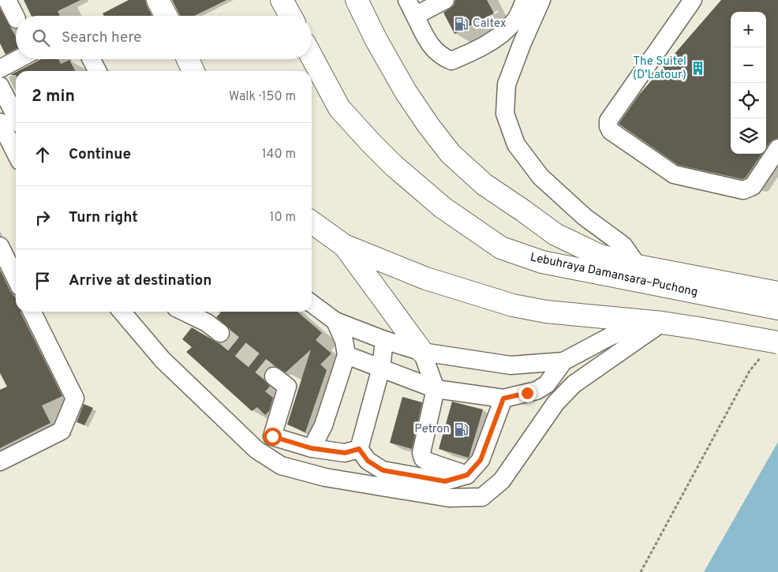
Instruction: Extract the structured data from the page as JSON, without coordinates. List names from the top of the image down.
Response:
{
  "streets": {
    "highway": ["Lebuhraya Damansara–Puchong"]
  },
  "places": {
    "fuel station": ["Caltex", "Petron"],
    "building": ["The Suitel (D'Latour)"]
  },
  "page": {
    "map_buttons": ["+", "−"],
    "search": "Search here",
    "heading": ["2 min", "Walk · 150 m"],
    "list": [
      ["Continue", "140 m"],
      ["Turn right", "10 m"],
      "Arrive at destination"
    ]
  }
}
